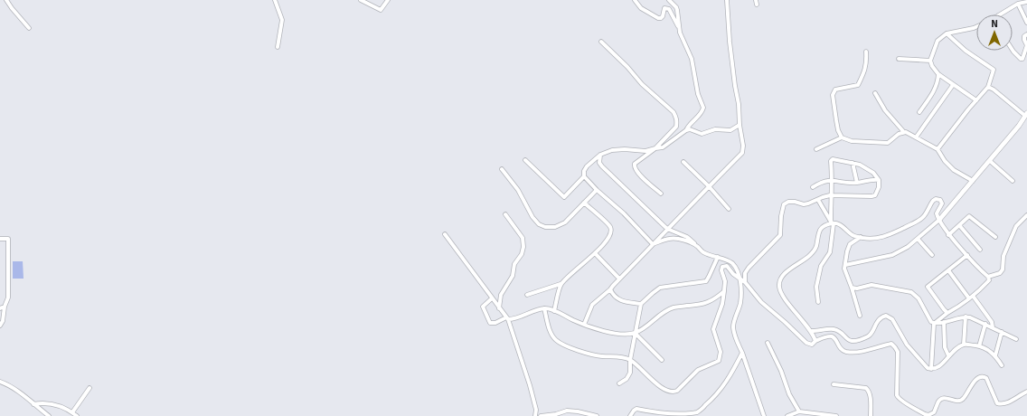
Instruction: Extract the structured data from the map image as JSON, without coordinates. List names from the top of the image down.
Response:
{
  "north": "top"
}
